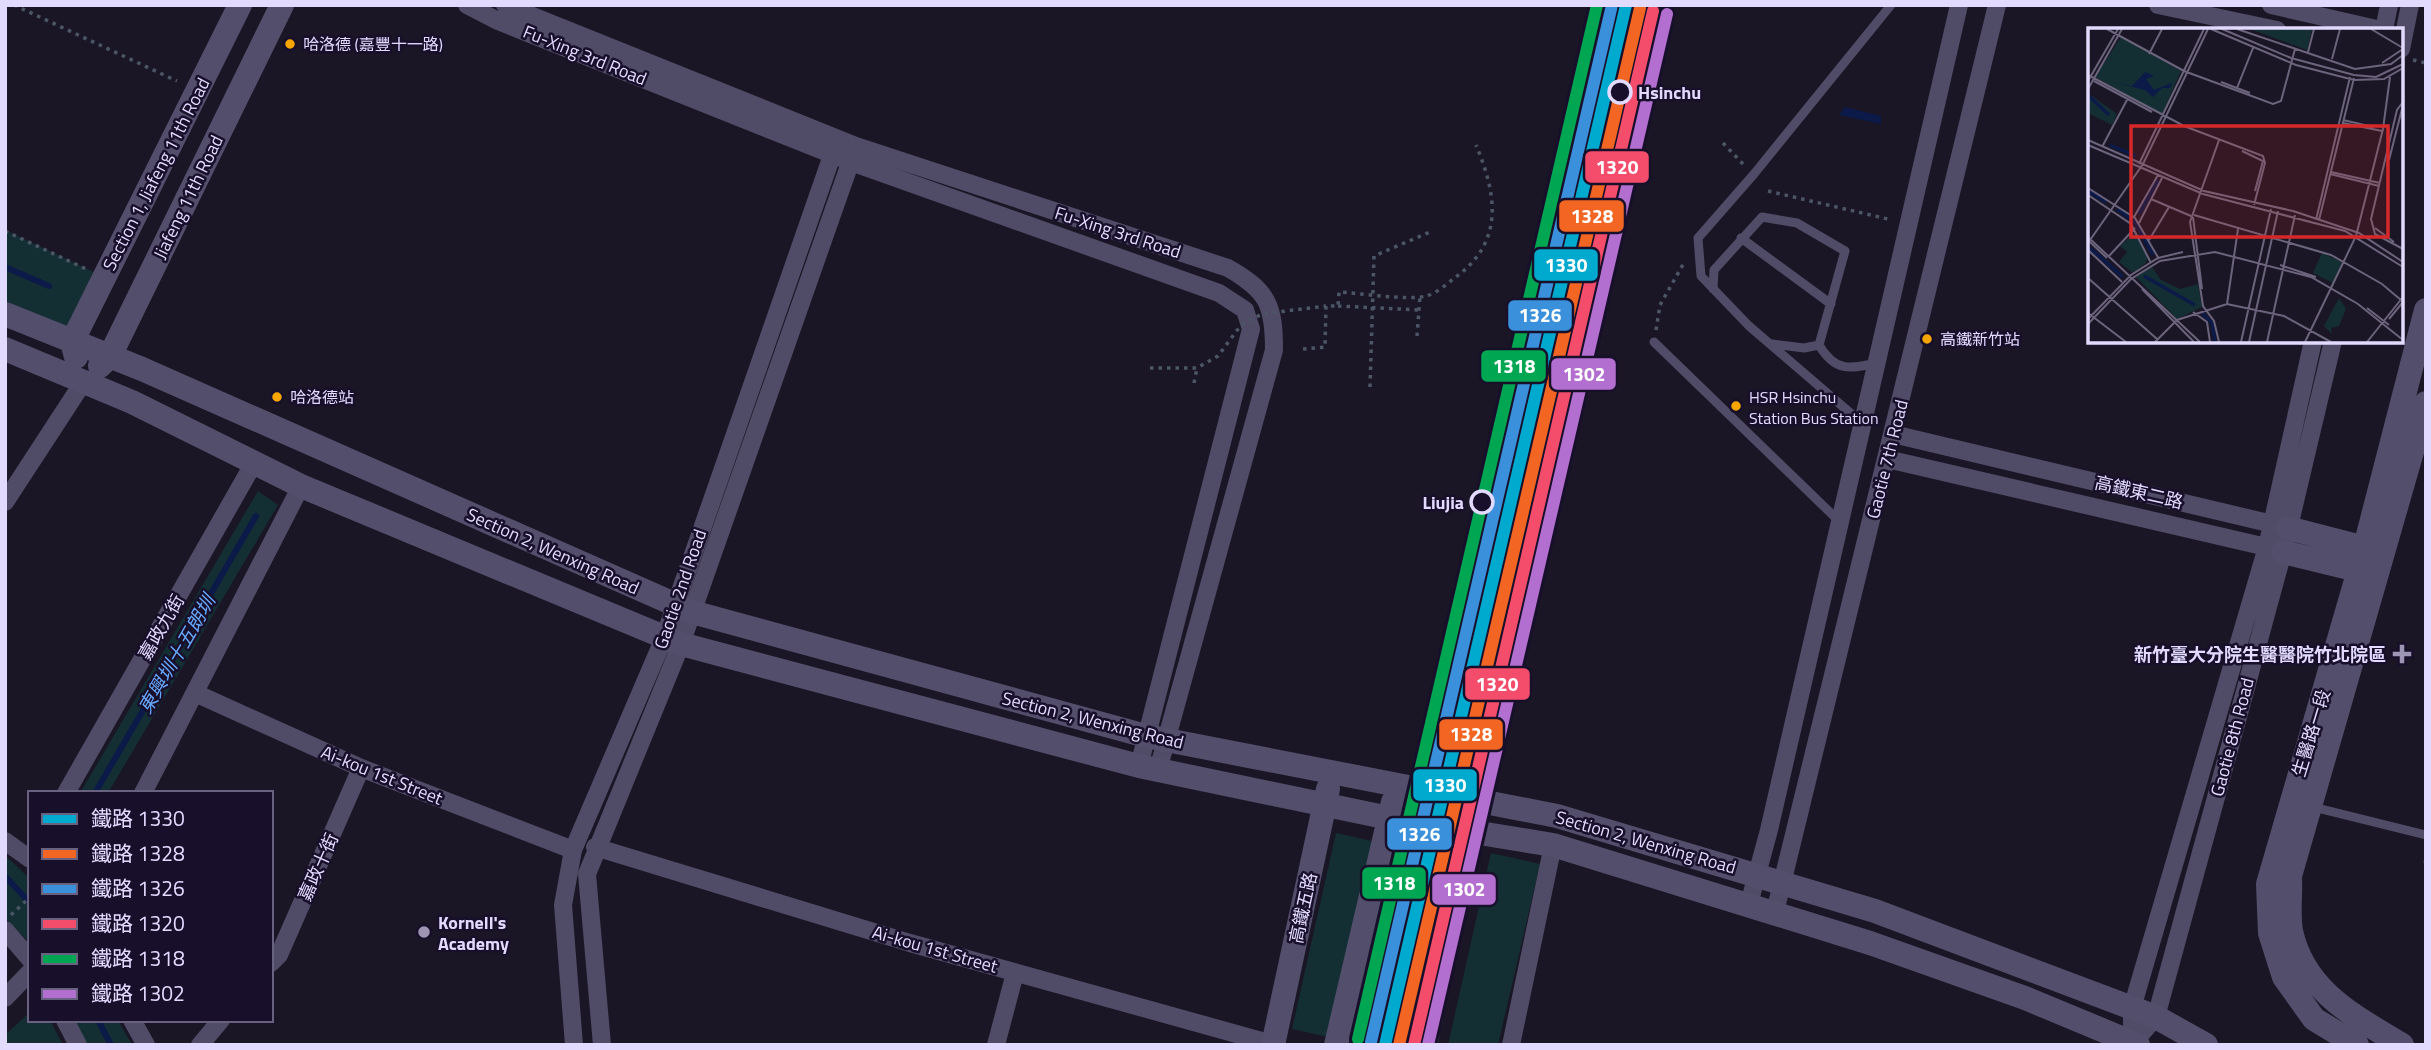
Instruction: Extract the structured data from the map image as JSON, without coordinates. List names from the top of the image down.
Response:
{
  "streets": {
    "street": [
      "Fu-Xing 3rd Road",
      "Section 1, Jiafeng 11th Road",
      "Jiafeng 11th Road",
      "Gaotie 7th Road",
      "高鐵東二路",
      "Section 2, Wenxing Road",
      "Gaotie 2nd Road",
      "嘉政九街",
      "生醫路一段",
      "Gaotie 8th Road",
      "Ai-kou 1st Street",
      "嘉政十街",
      "高鐵五路"
    ]
  },
  "crossings": [
    ["Fu-Xing 3rd Road", "Section 2, Wenxing Road"],
    ["Fu-Xing 3rd Road", "Gaotie 2nd Road"],
    ["Section 1, Jiafeng 11th Road", "Section 2, Wenxing Road"],
    ["Jiafeng 11th Road", "Section 2, Wenxing Road"],
    ["Gaotie 7th Road", "高鐵東二路"],
    ["Gaotie 7th Road", "Section 2, Wenxing Road"],
    ["高鐵東二路", "生醫路一段"],
    ["高鐵東二路", "Gaotie 8th Road"],
    ["Section 2, Wenxing Road", "Gaotie 2nd Road"],
    ["Section 2, Wenxing Road", "嘉政九街"],
    ["Section 2, Wenxing Road", "Gaotie 8th Road"],
    ["Section 2, Wenxing Road", "高鐵五路"],
    ["Gaotie 2nd Road", "Ai-kou 1st Street"],
    ["Ai-kou 1st Street", "嘉政十街"],
    ["Ai-kou 1st Street", "高鐵五路"]
  ],
  "water": ["東興圳十五朗圳"],
  "places": {
    "other": [
      "哈洛德 (嘉豐十一路)",
      "Hsinchu",
      "高鐵新竹站",
      "哈洛德站",
      "HSR Hsinchu Station Bus Station",
      "Liujia",
      "Kornell's Academy"
    ],
    "health": ["新竹臺大分院生醫醫院竹北院區"]
  },
  "lines": [
    "rail line 1330",
    "rail line 1326",
    "rail line 1318",
    "rail line 1328",
    "rail line 1320",
    "rail line 1302"
  ],
  "legend": [
    "鐵路 1330",
    "鐵路 1328",
    "鐵路 1326",
    "鐵路 1320",
    "鐵路 1318",
    "鐵路 1302"
  ]
}
